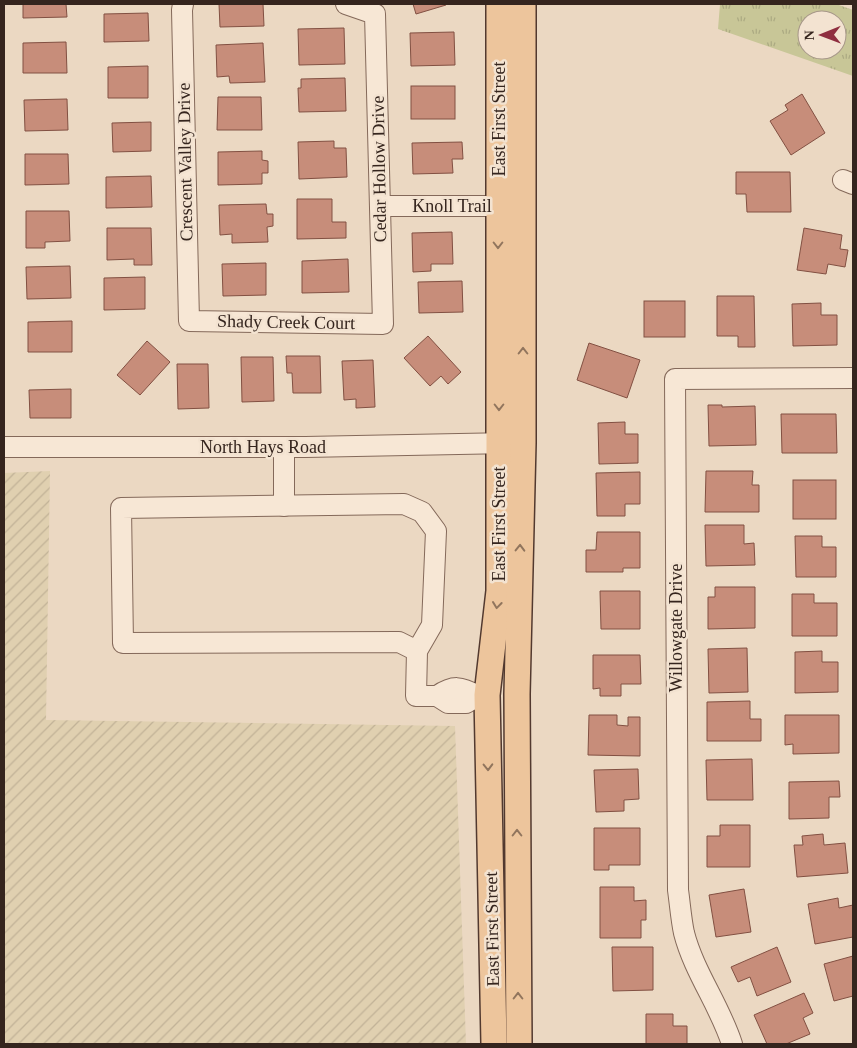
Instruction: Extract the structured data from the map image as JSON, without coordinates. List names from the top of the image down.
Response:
{
  "streets": {
    "main road": ["East First Street"],
    "street": [
      "Crescent Valley Drive",
      "Cedar Hollow Drive",
      "Knoll Trail",
      "Shady Creek Court",
      "North Hays Road",
      "Willowgate Drive"
    ]
  },
  "crossings": [
    ["East First Street", "Knoll Trail"],
    ["East First Street", "North Hays Road"],
    ["Crescent Valley Drive", "Shady Creek Court"],
    ["Cedar Hollow Drive", "Knoll Trail"],
    ["Cedar Hollow Drive", "Shady Creek Court"]
  ],
  "north": "left"
}
